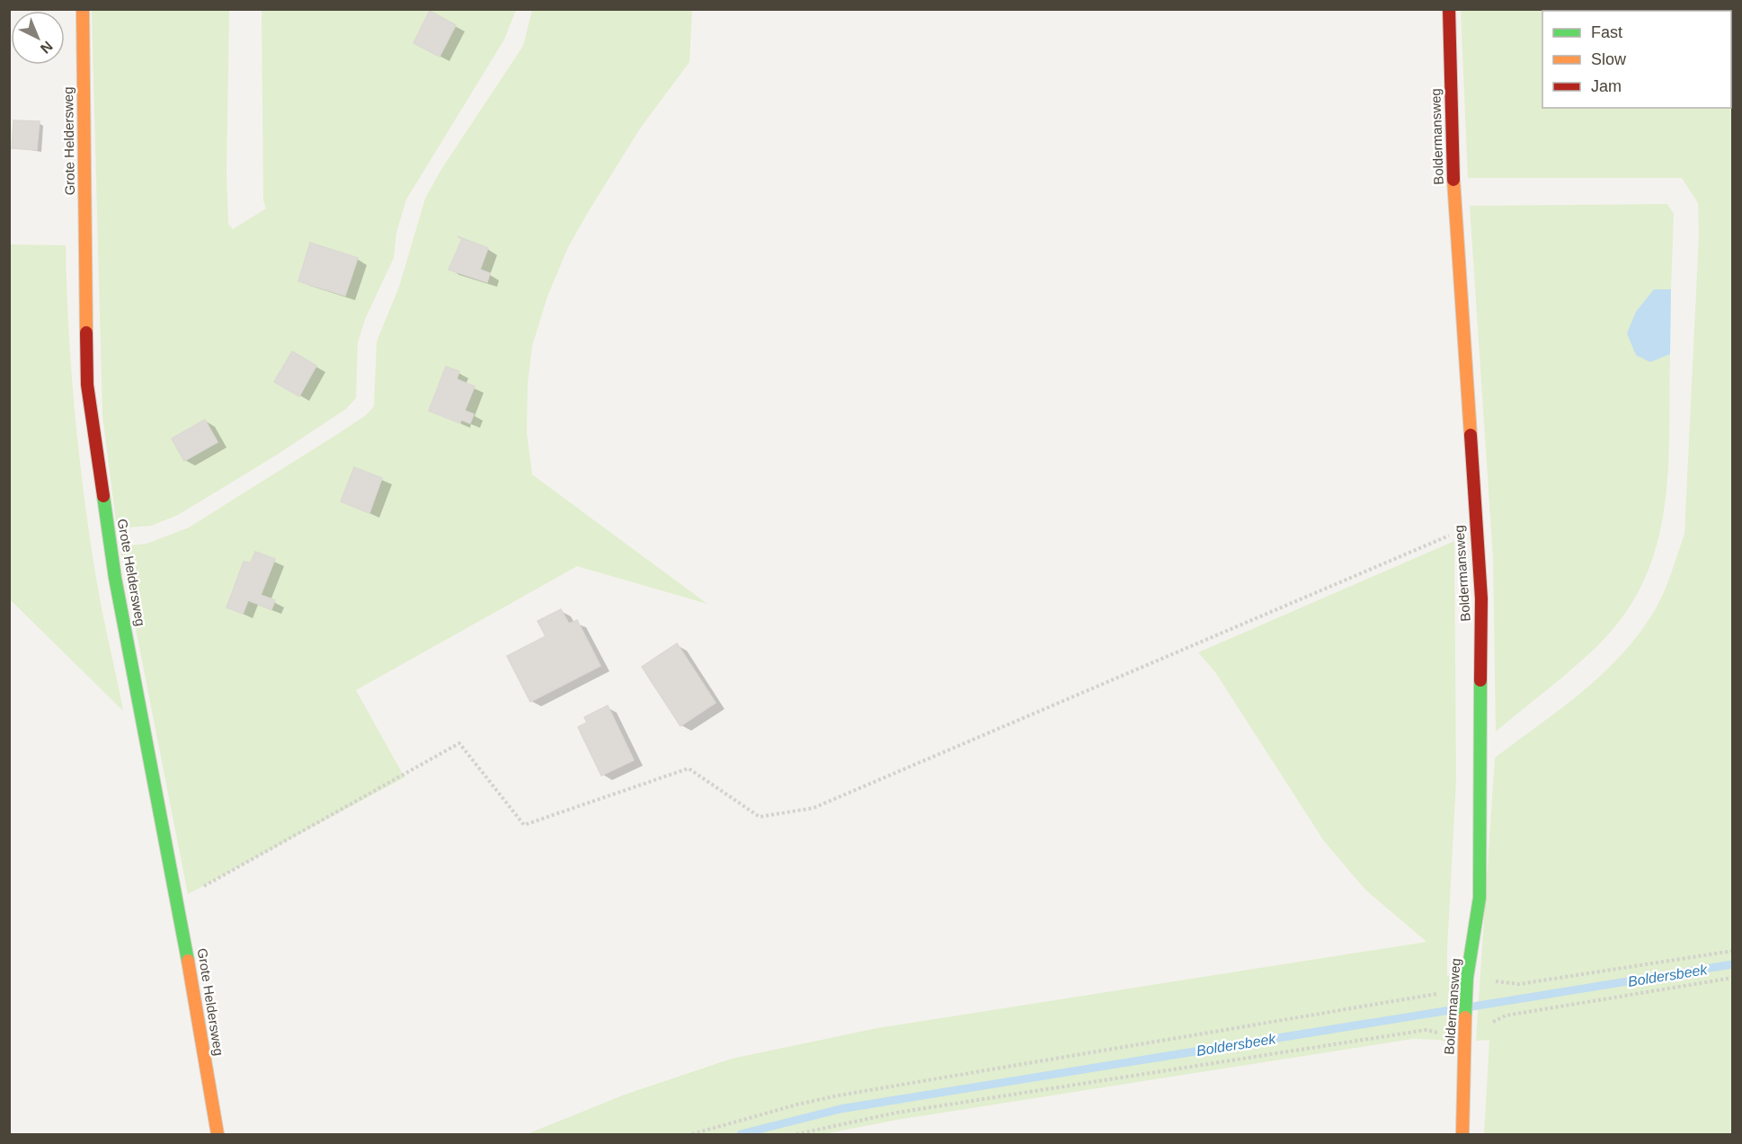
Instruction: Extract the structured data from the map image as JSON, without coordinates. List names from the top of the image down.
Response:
{
  "streets": {
    "street": ["Boldermansweg", "Grote Heldersweg"]
  },
  "water": ["Boldersbeek"],
  "legend": ["Fast", "Slow", "Jam"],
  "north": "bottom right"
}
